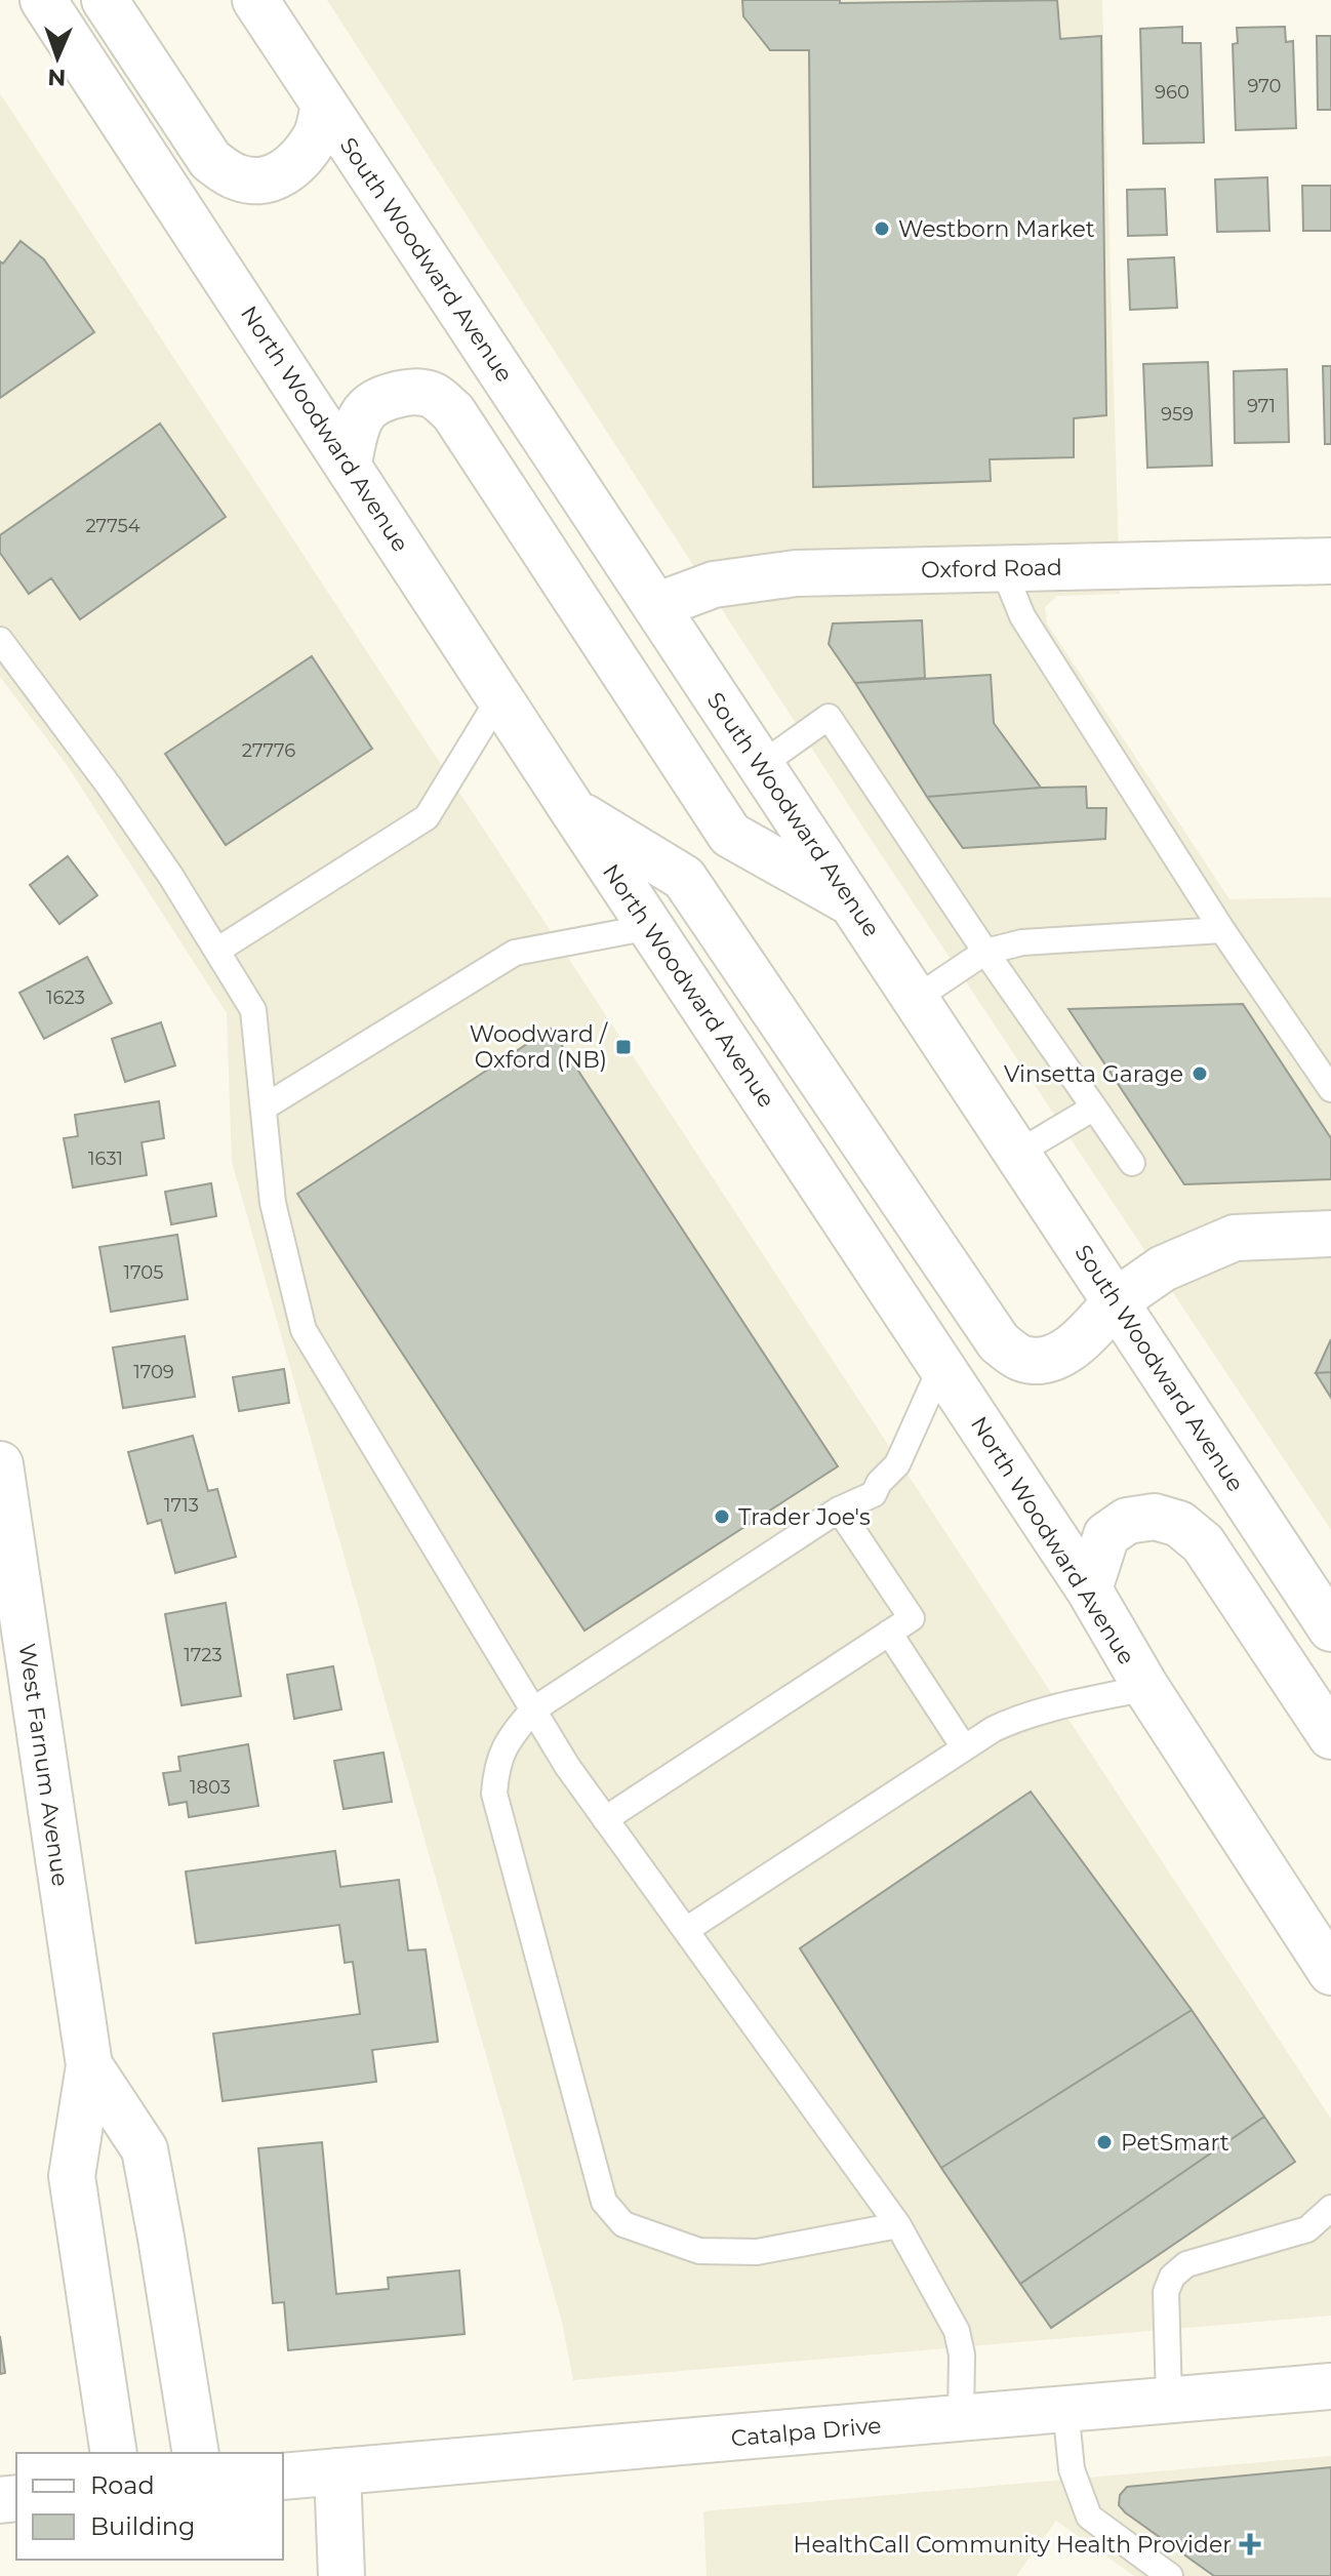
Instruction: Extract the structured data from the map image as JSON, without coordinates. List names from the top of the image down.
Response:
{
  "streets": {
    "main road": [
      "South Woodward Avenue",
      "North Woodward Avenue",
      "Oxford Road",
      "West Farnum Avenue",
      "Catalpa Drive"
    ]
  },
  "crossings": [
    ["South Woodward Avenue", "Oxford Road"]
  ],
  "places": {
    "other": [
      "Westborn Market",
      "Vinsetta Garage",
      "Trader Joe's",
      "PetSmart"
    ],
    "transit": ["Woodward / Oxford (NB)"],
    "health": ["HealthCall Community Health Provider"]
  },
  "house_numbers": [
    "970",
    "960",
    "971",
    "959",
    "27754",
    "27776",
    "1623",
    "1631",
    "1705",
    "1709",
    "1713",
    "1723",
    "1803"
  ],
  "legend": ["Road", "Building"],
  "north": "bottom"
}
